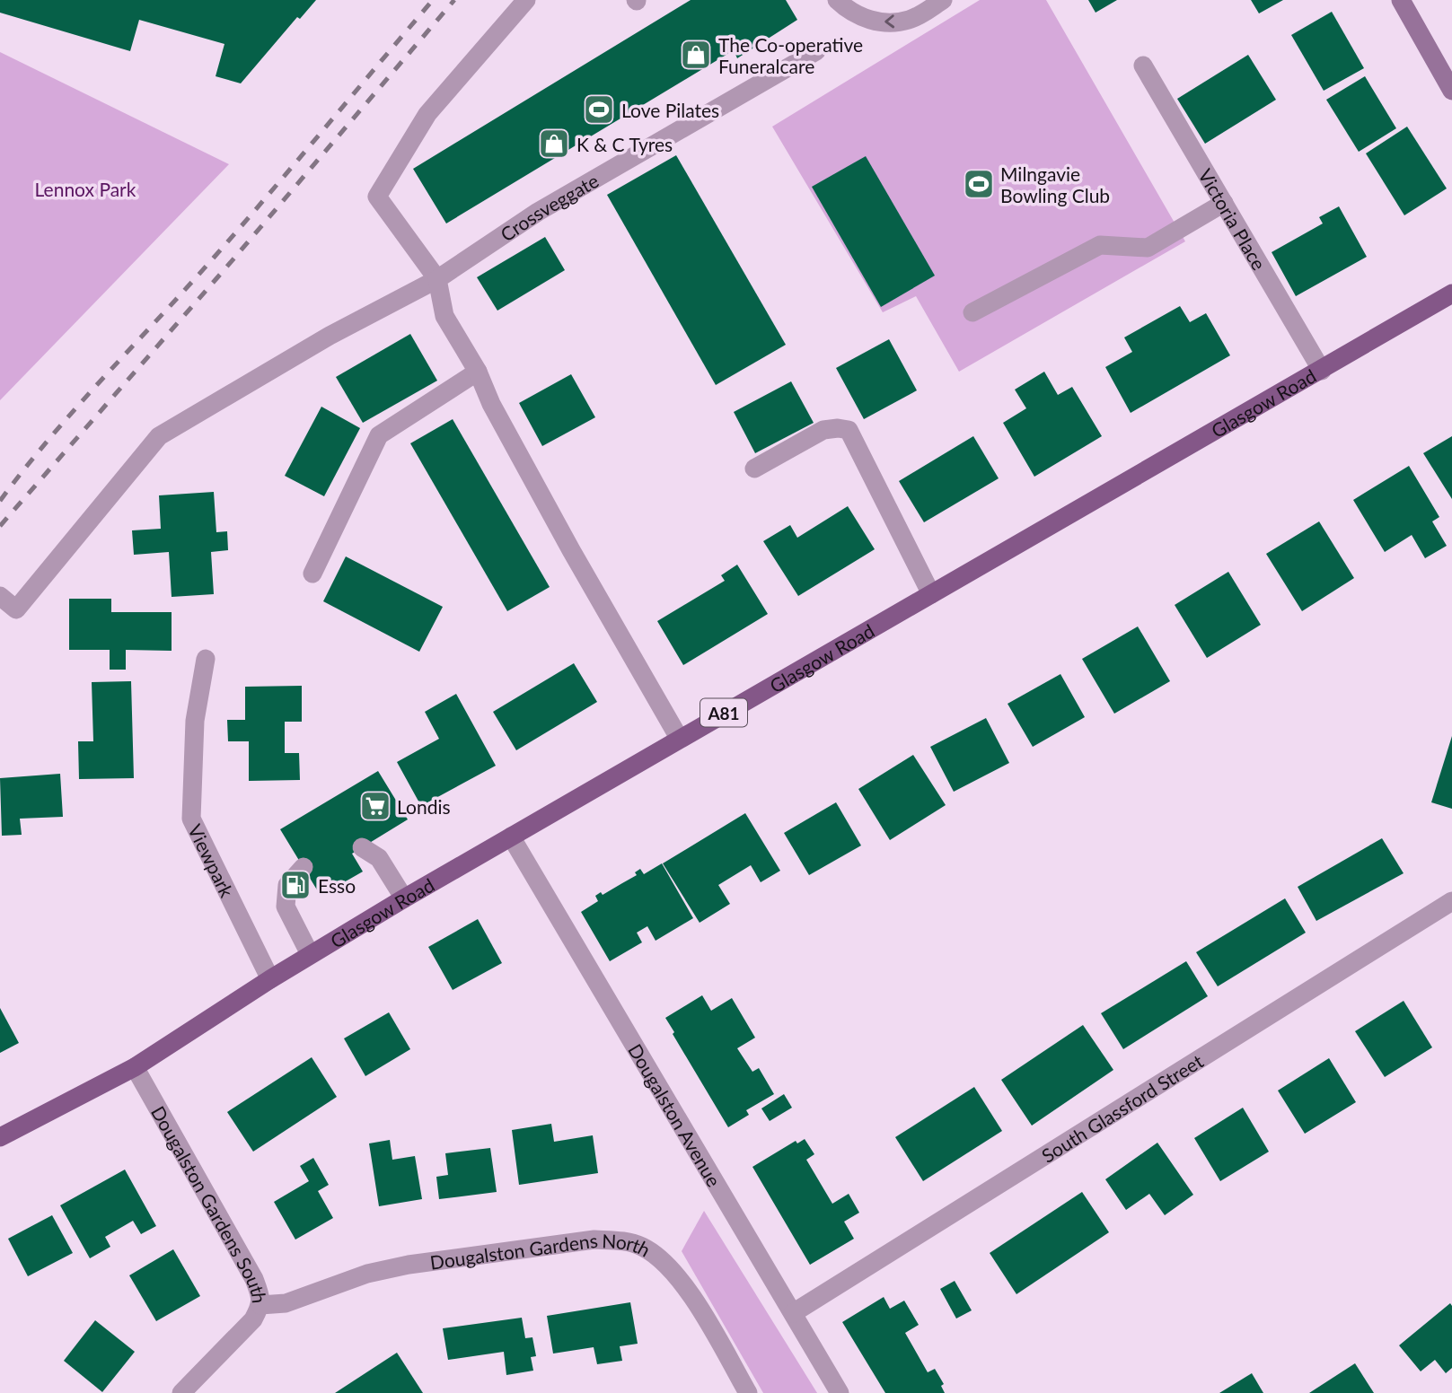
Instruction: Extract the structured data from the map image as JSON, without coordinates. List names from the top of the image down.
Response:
{
  "streets": {
    "main road": ["Glasgow Road", "A81"],
    "street": [
      "Crossveggate",
      "Victoria Place",
      "Viewpark",
      "South Glassford Street",
      "Dougalston Avenue",
      "Dougalston Gardens South",
      "Dougalston Gardens North"
    ]
  },
  "crossings": [
    ["Victoria Place", "Glasgow Road"],
    ["Glasgow Road", "Viewpark"],
    ["Glasgow Road", "Dougalston Avenue"],
    ["Glasgow Road", "Dougalston Gardens South"],
    ["South Glassford Street", "Dougalston Avenue"],
    ["Dougalston Gardens South", "Dougalston Gardens North"]
  ],
  "parks": ["Lennox Park"],
  "places": {
    "shop": ["The Co-operative Funeralcare", "K & C Tyres"],
    "sports": ["Love Pilates", "Milngavie Bowling Club"],
    "supermarket": ["Londis"],
    "fuel station": ["Esso"]
  }
}
